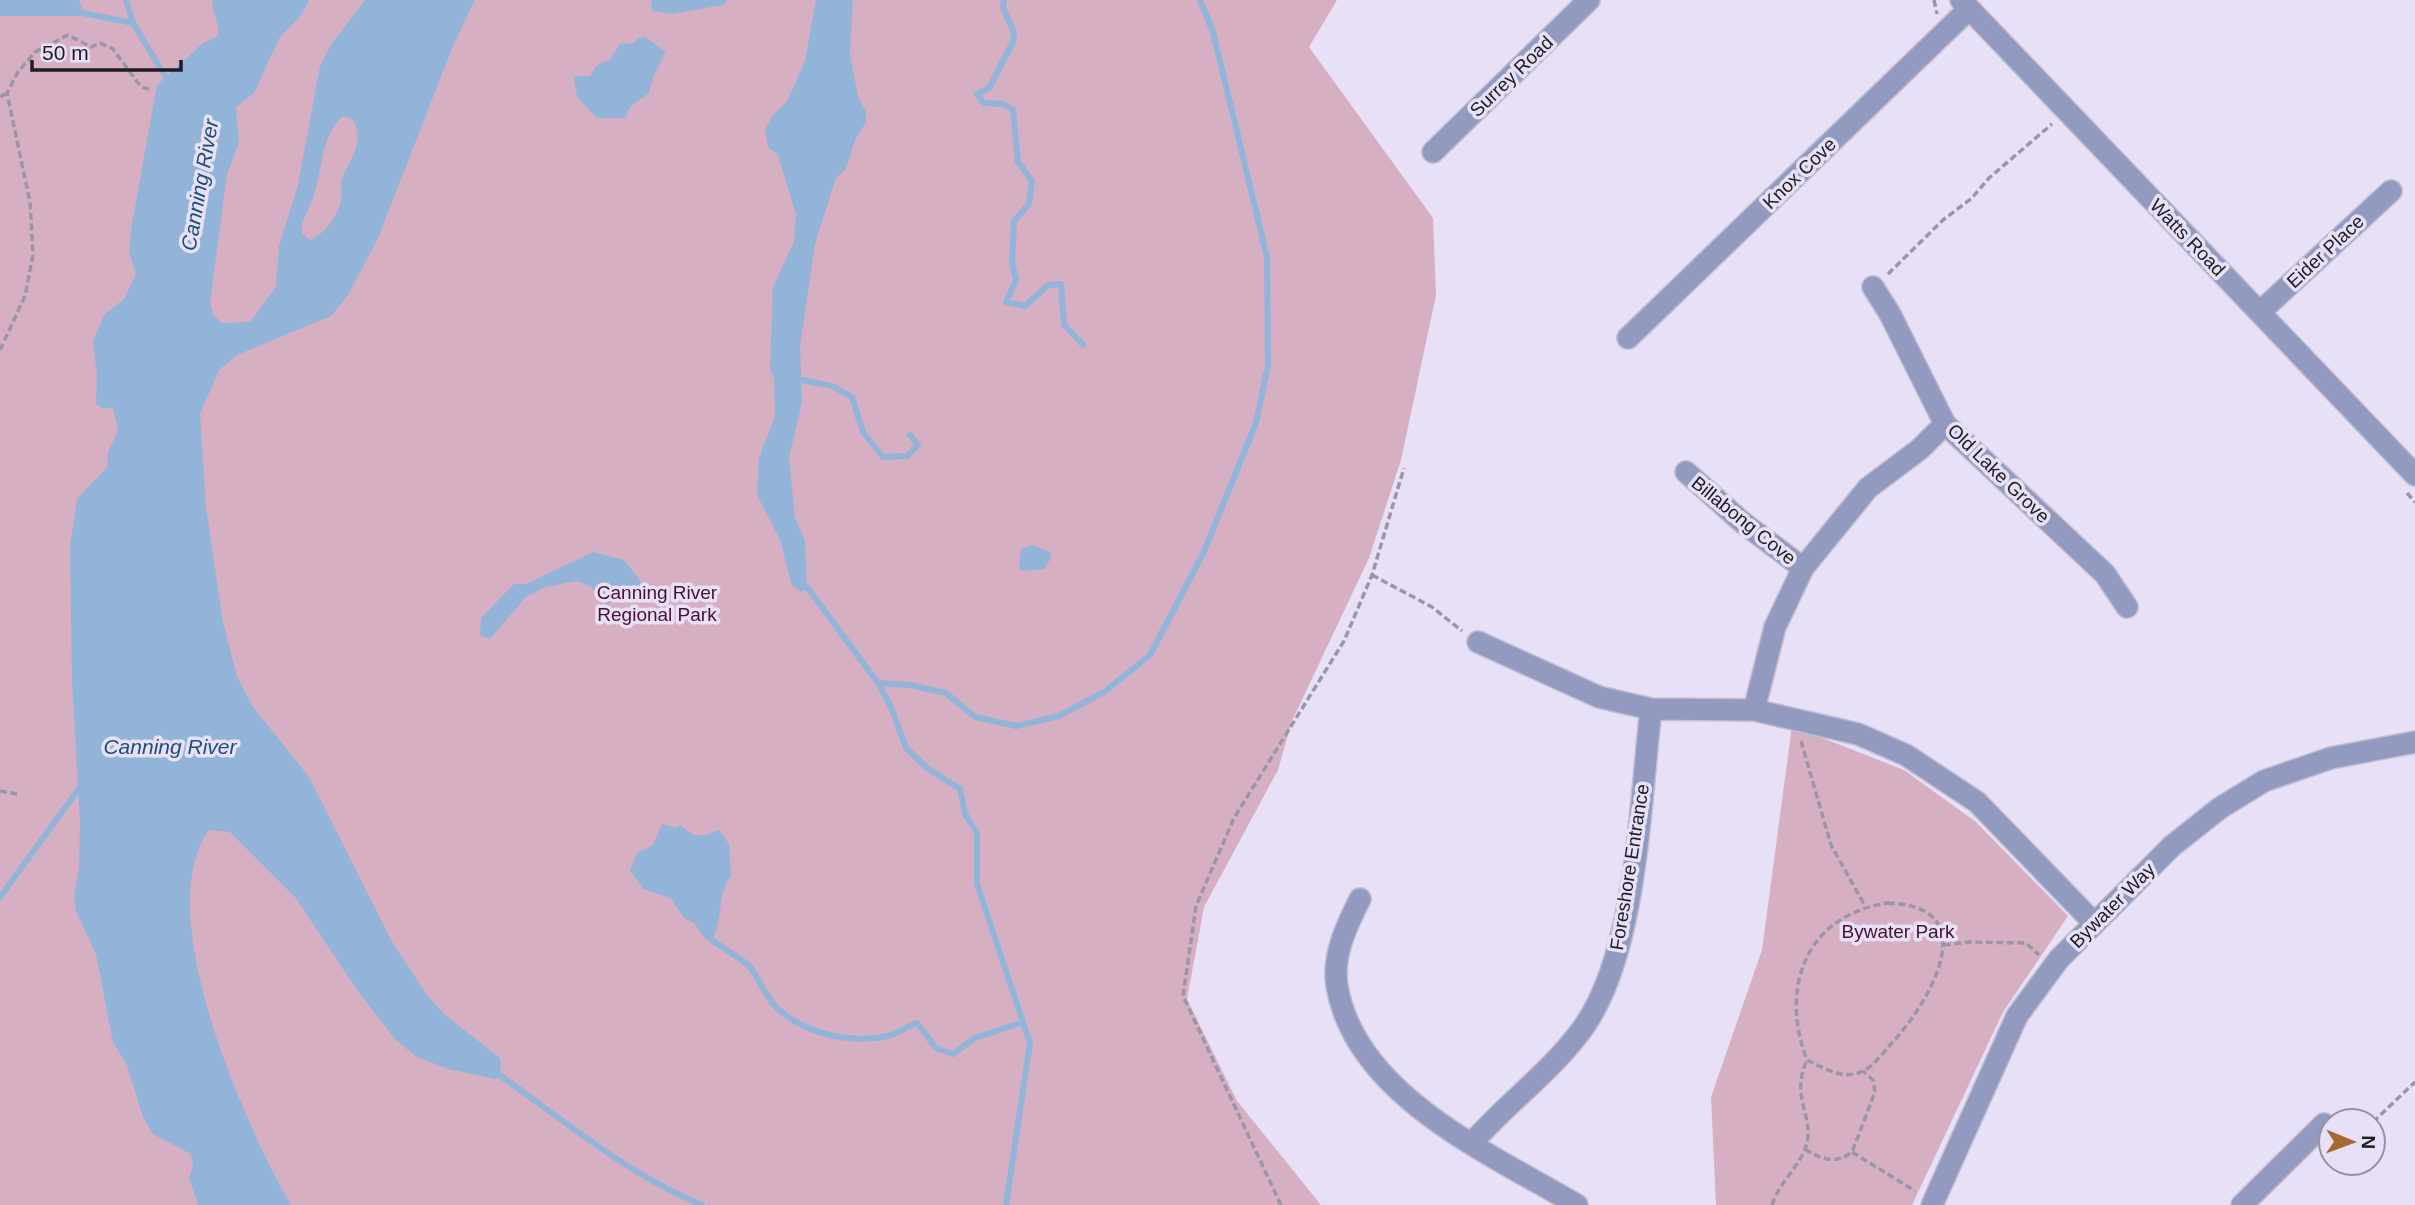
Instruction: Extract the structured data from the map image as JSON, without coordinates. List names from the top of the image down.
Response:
{
  "streets": {
    "street": [
      "Surrey Road",
      "Knox Cove",
      "Watts Road",
      "Eider Place",
      "Old Lake Grove",
      "Billabong Cove",
      "Foreshore Entrance",
      "Bywater Way"
    ]
  },
  "crossings": [
    ["Knox Cove", "Watts Road"],
    ["Watts Road", "Eider Place"]
  ],
  "water": ["Canning River"],
  "parks": ["Canning River Regional Park", "Bywater Park"],
  "scale_bar": "50 m",
  "north": "right"
}
